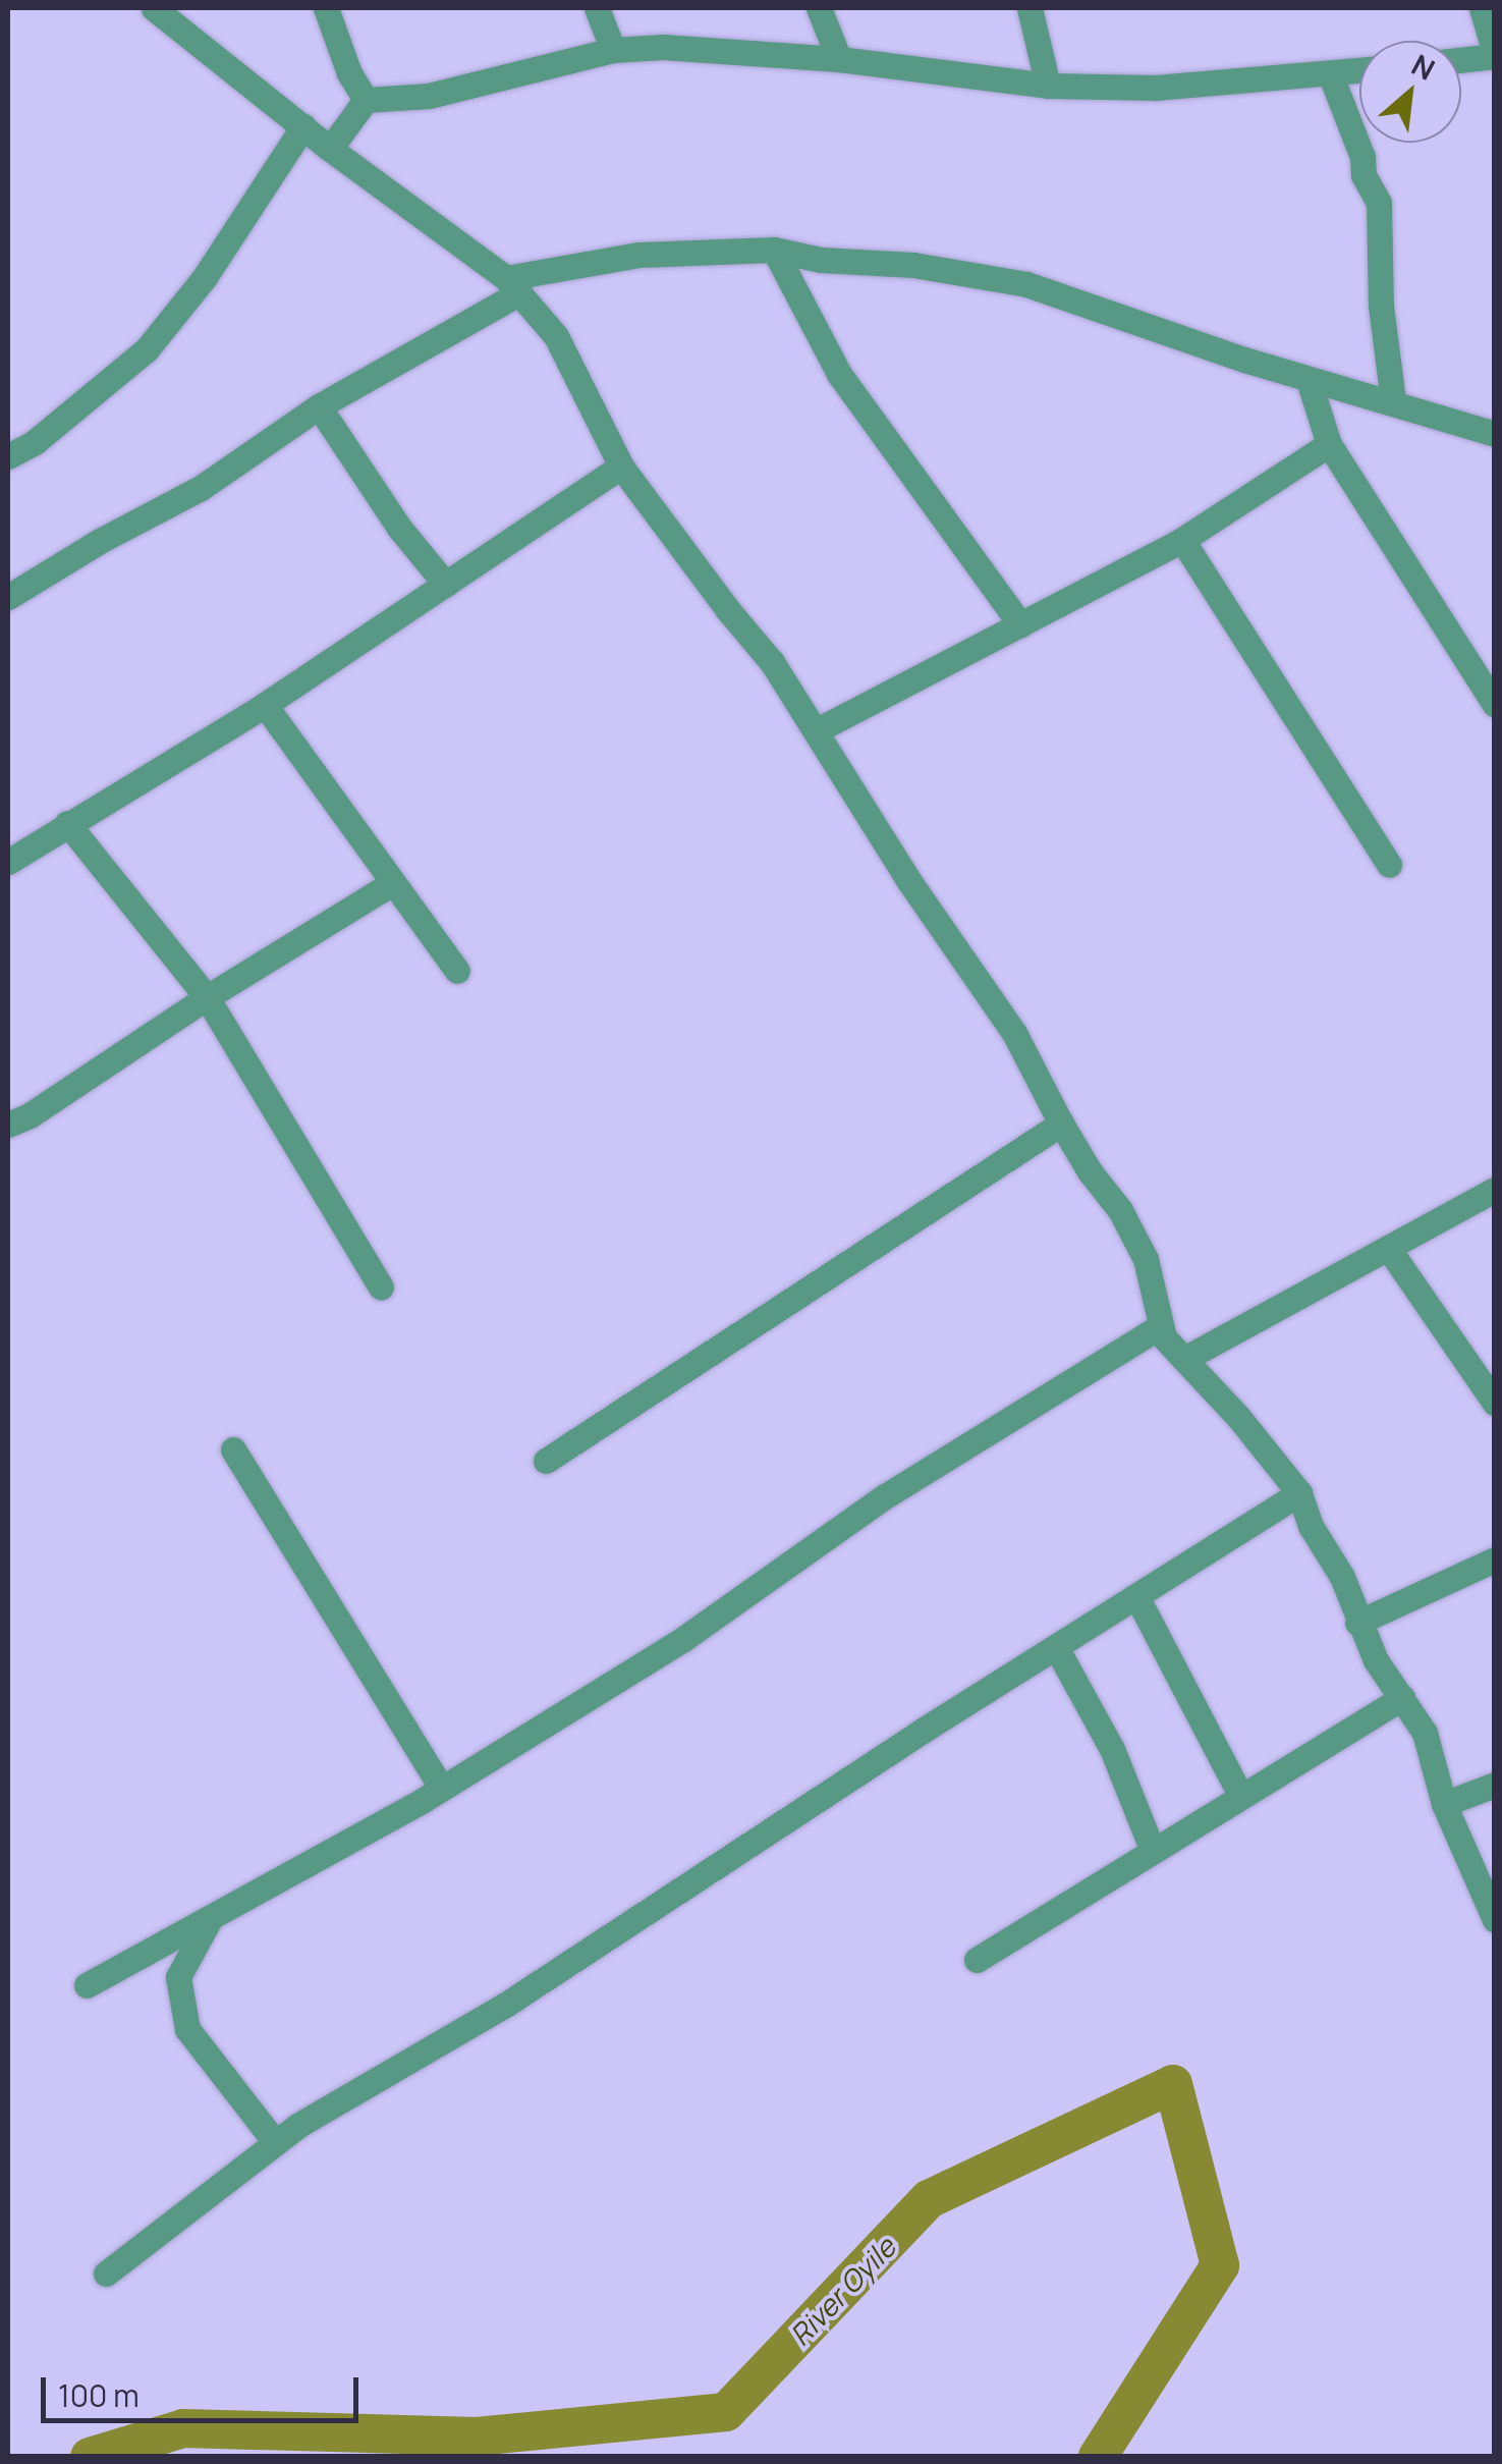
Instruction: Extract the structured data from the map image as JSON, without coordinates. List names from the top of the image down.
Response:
{
  "water": ["River Oyile"],
  "scale_bar": "100 m",
  "north": "top right"
}
